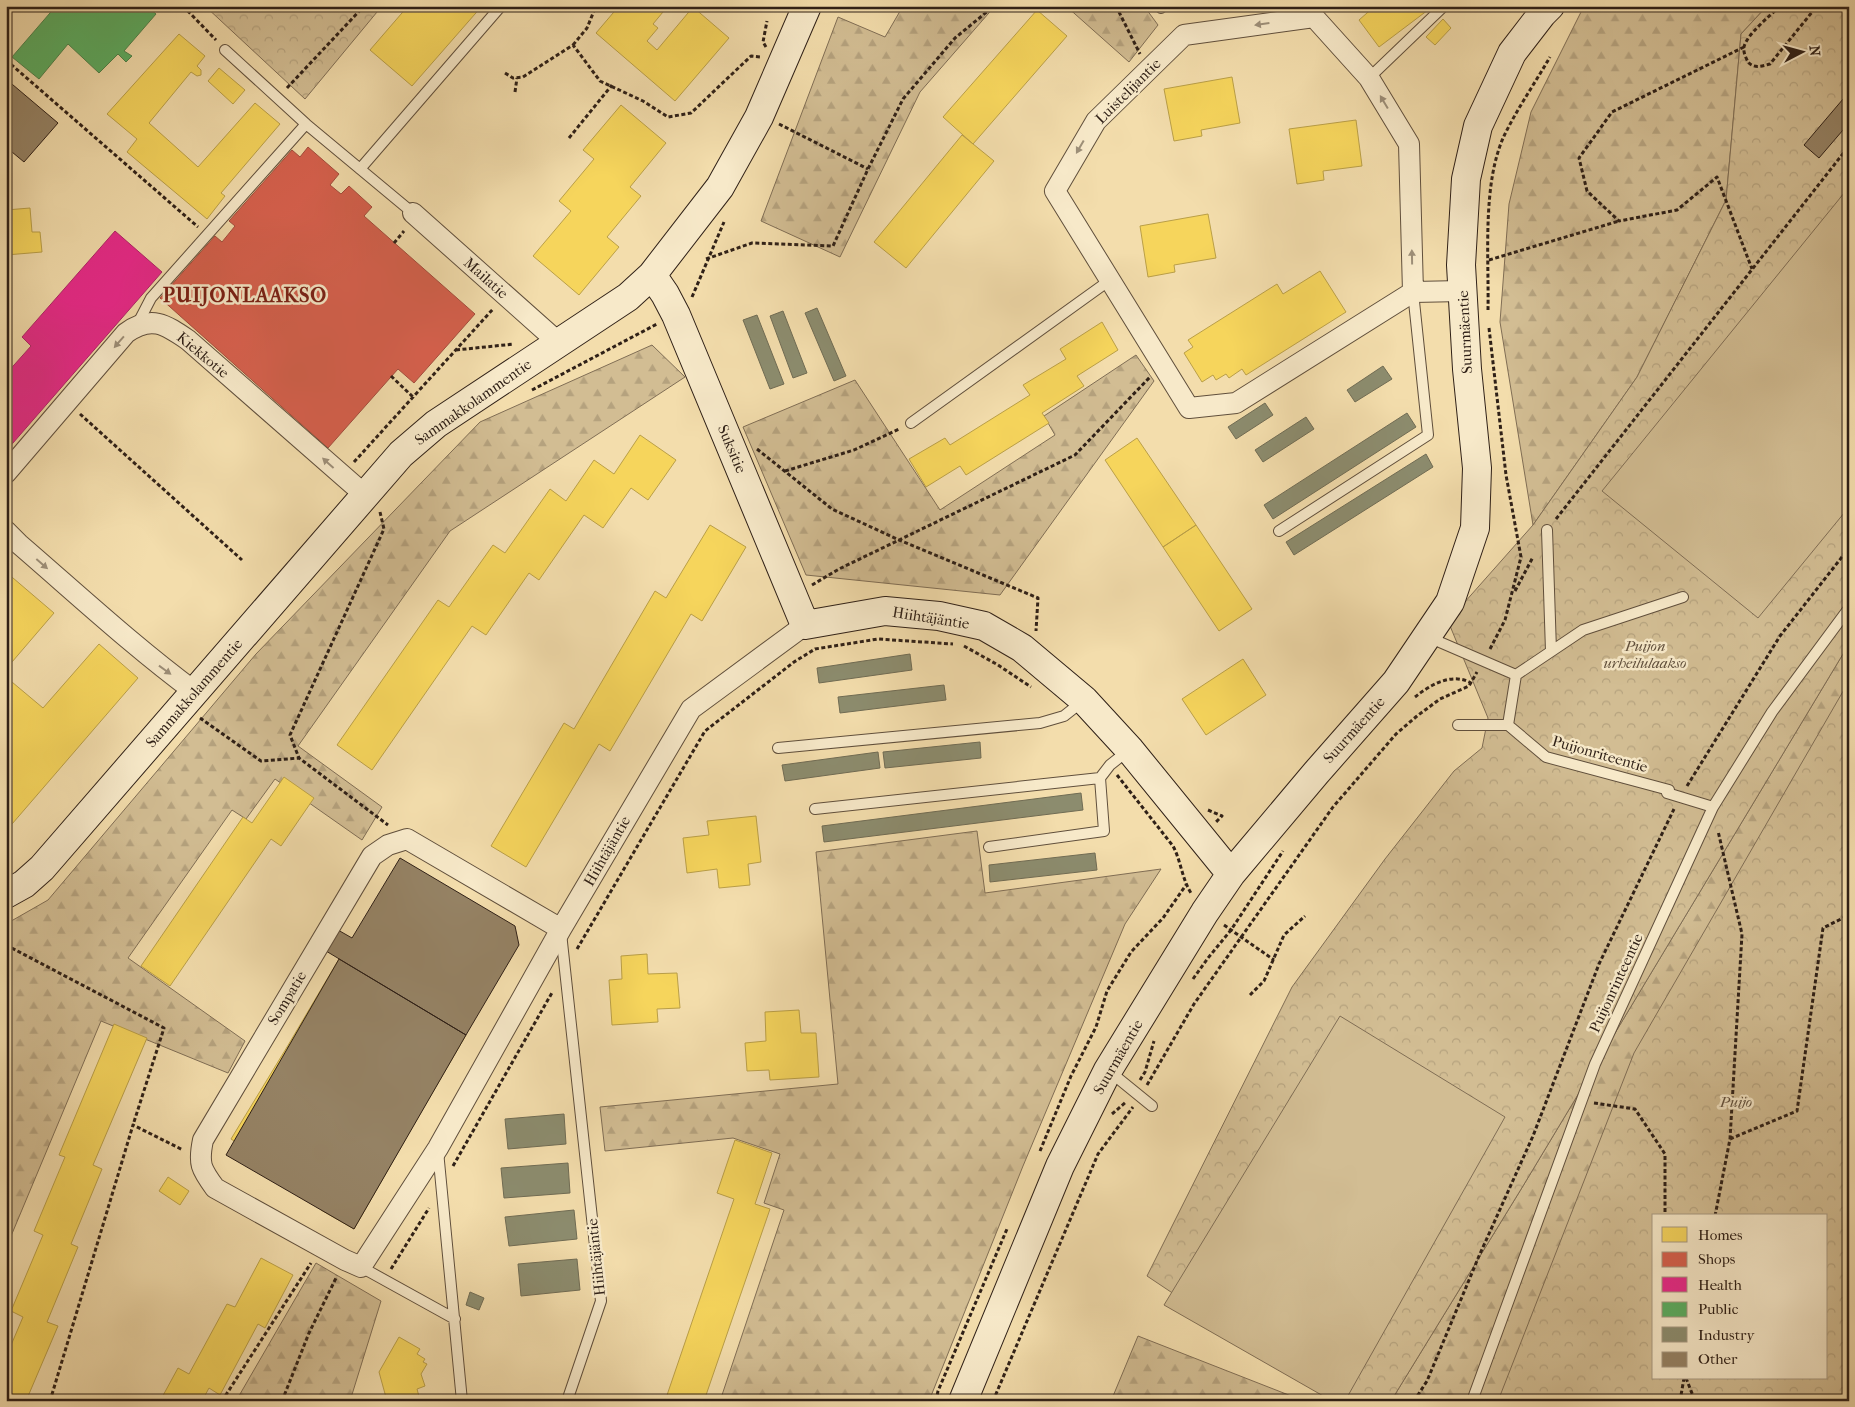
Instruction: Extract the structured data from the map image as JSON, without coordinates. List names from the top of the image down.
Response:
{
  "streets": {
    "street": [
      "Luistelijantie",
      "Mailatie",
      "Suurmäentie",
      "Kiekkotie",
      "Sammakkolammentie",
      "Suksitie",
      "Hiihtäjäntie",
      "Sompatie"
    ],
    "lane": ["Puijonriteentie", "Puijonrinteentie"]
  },
  "crossings": [
    ["Mailatie", "Sammakkolammentie"],
    ["Suurmäentie", "Hiihtäjäntie"],
    ["Kiekkotie", "Sammakkolammentie"],
    ["Sammakkolammentie", "Suksitie"],
    ["Suksitie", "Hiihtäjäntie"],
    ["Puijonriteentie", "Puijonrinteentie"]
  ],
  "one_way": ["Kiekkotie"],
  "districts": ["PUIJONLAAKSO"],
  "parks": ["Puijon urheilulaakso", "Puijo"],
  "legend": [
    "Homes",
    "Shops",
    "Health",
    "Public",
    "Industry",
    "Other"
  ],
  "north": "right"
}
